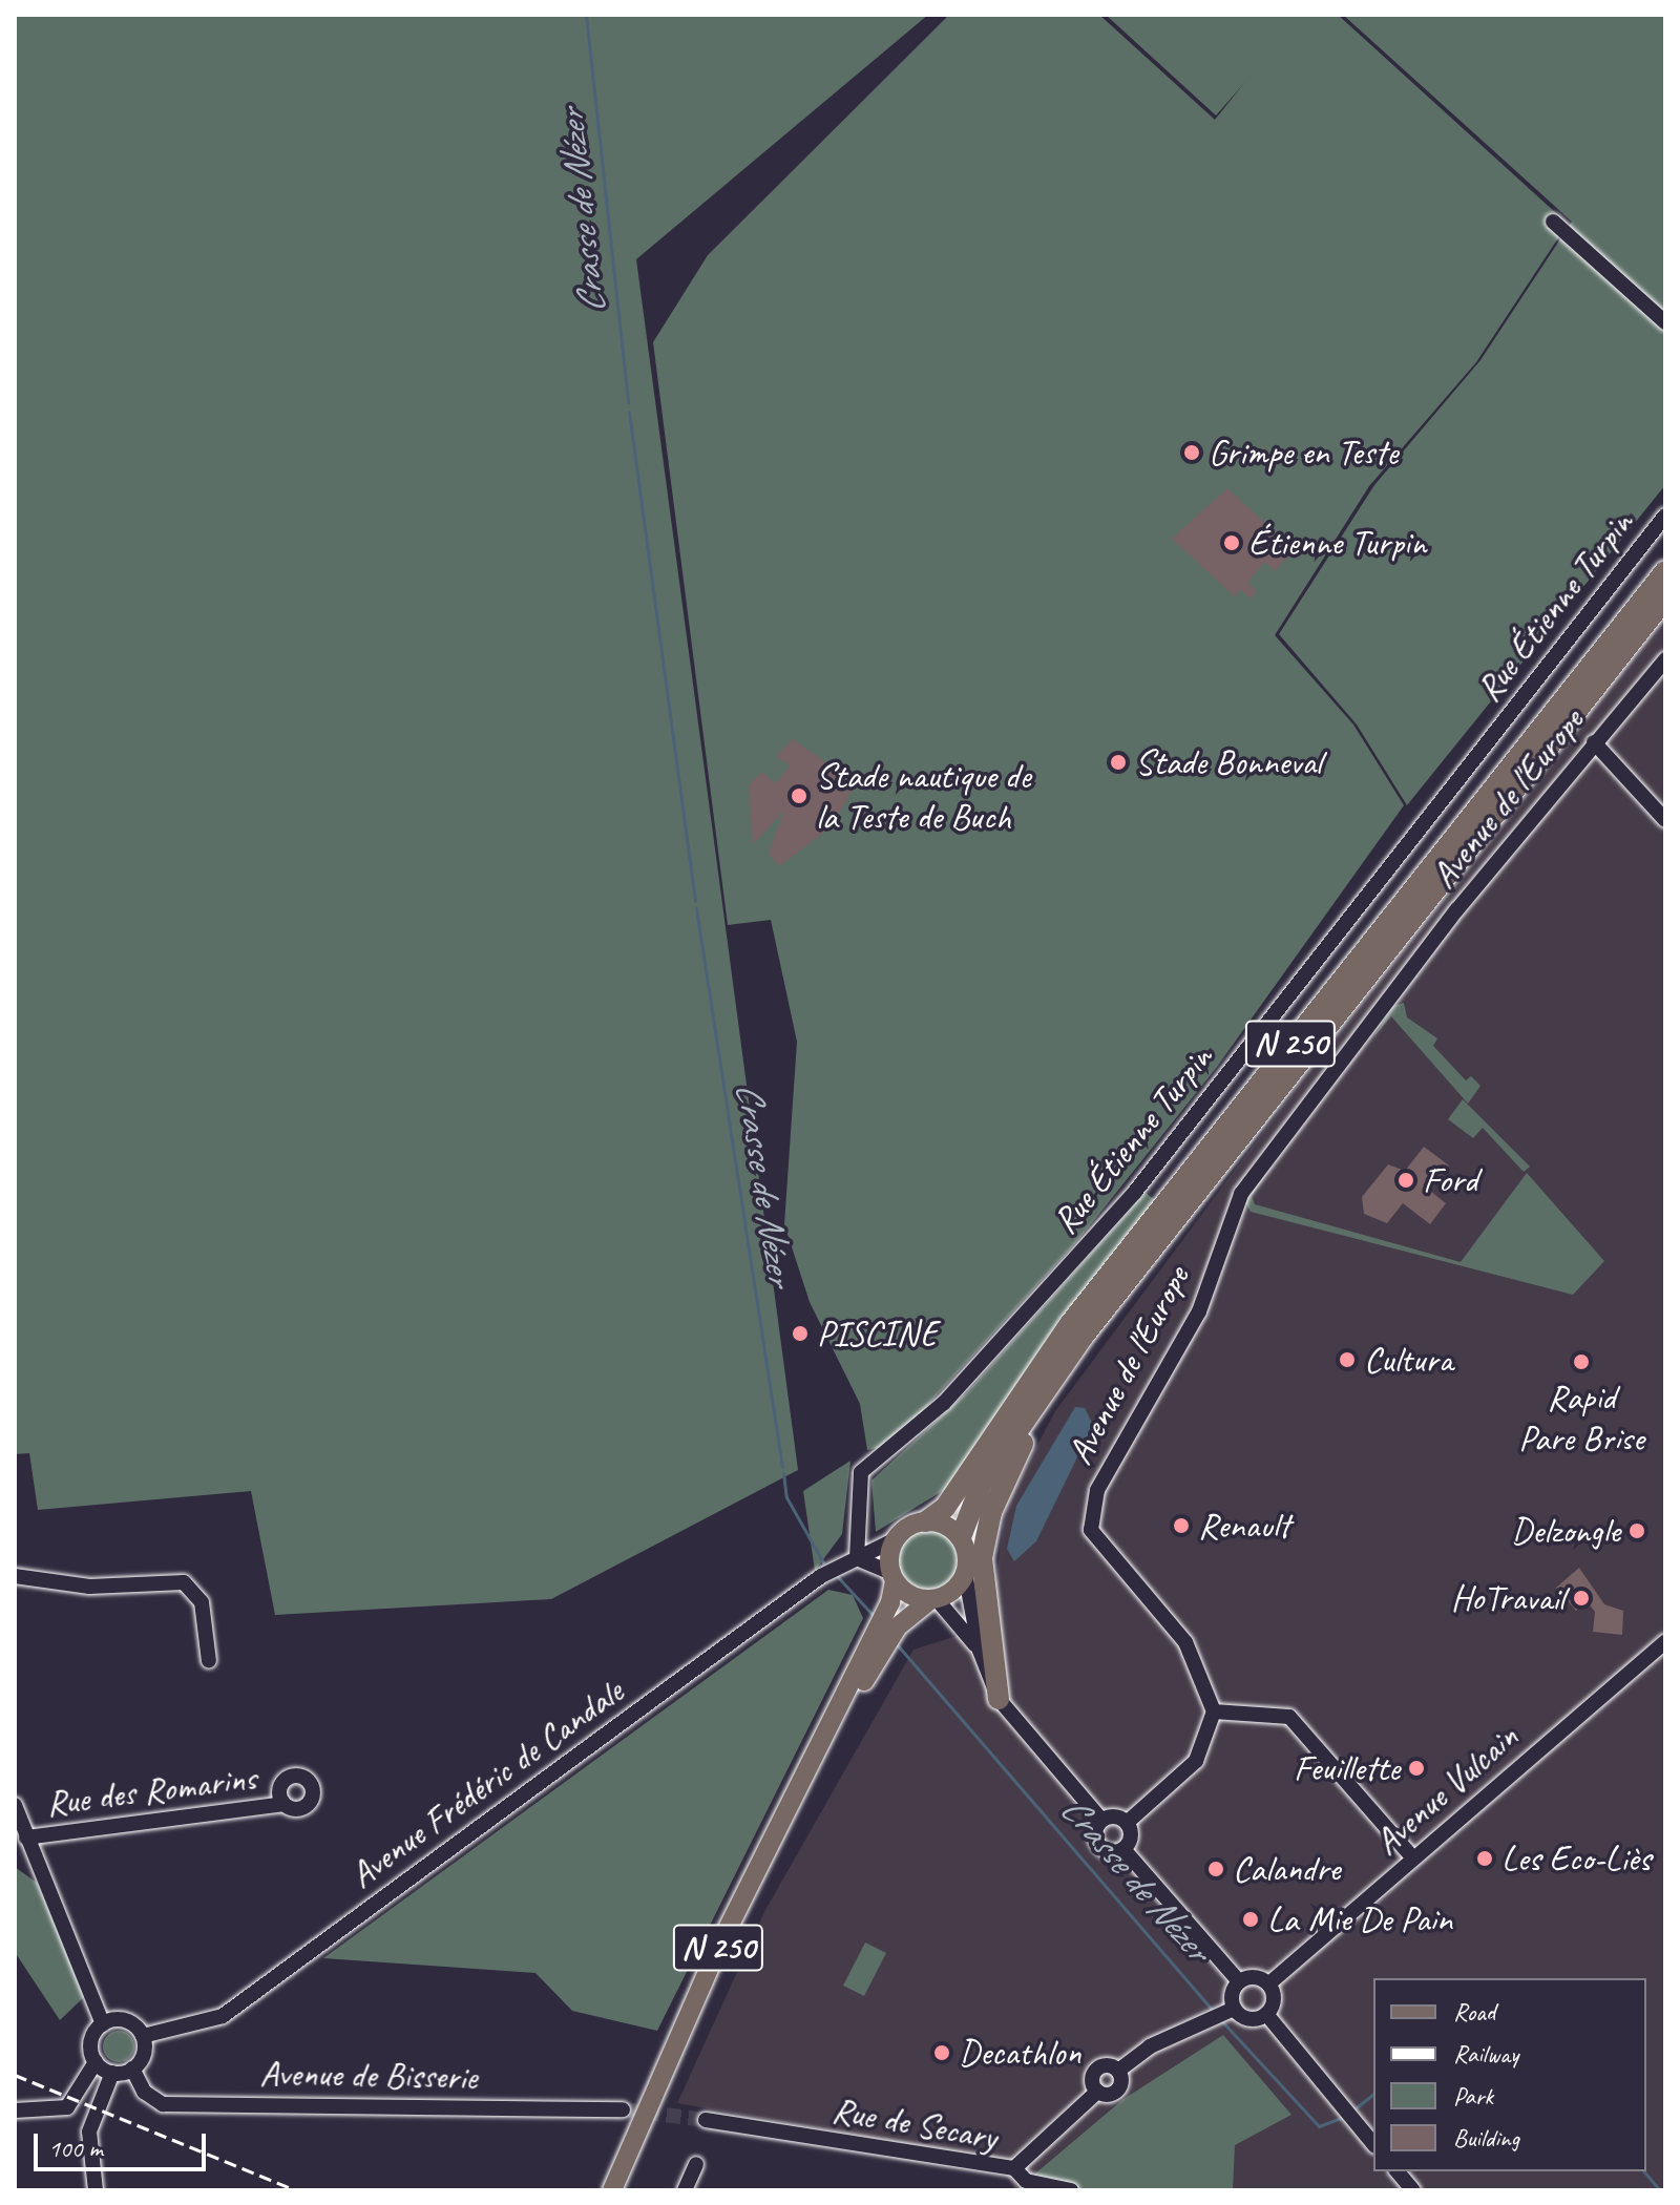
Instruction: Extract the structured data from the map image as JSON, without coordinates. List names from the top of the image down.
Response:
{
  "streets": {
    "highway": ["N 250"],
    "street": [
      "Rue Étienne Turpin",
      "Avenue de l'Europe",
      "Avenue Frédéric de Candale",
      "Avenue Vulcain",
      "Rue des Romarins",
      "Avenue de Bisserie",
      "Rue de Secary"
    ]
  },
  "crossings": [
    ["Rue Étienne Turpin", "Avenue Frédéric de Candale"],
    ["N 250", "Avenue Frédéric de Candale"],
    ["Avenue Frédéric de Candale", "Avenue de Bisserie"]
  ],
  "water": ["Crasse de Nézer"],
  "places": [
    "Grimpe en Teste",
    "Étienne Turpin",
    "Stade Bonneval",
    "Stade nautique de la Teste de Buch",
    "Ford",
    "PISCINE",
    "Cultura",
    "Rapid Pare Brise",
    "Renault",
    "Delzongle",
    "HoTravail",
    "Feuillette",
    "Les Eco-Liès",
    "Calandre",
    "La Mie De Pain",
    "Decathlon"
  ],
  "legend": [
    "Road",
    "Railway",
    "Park",
    "Building"
  ],
  "scale_bar": "100 m"
}
